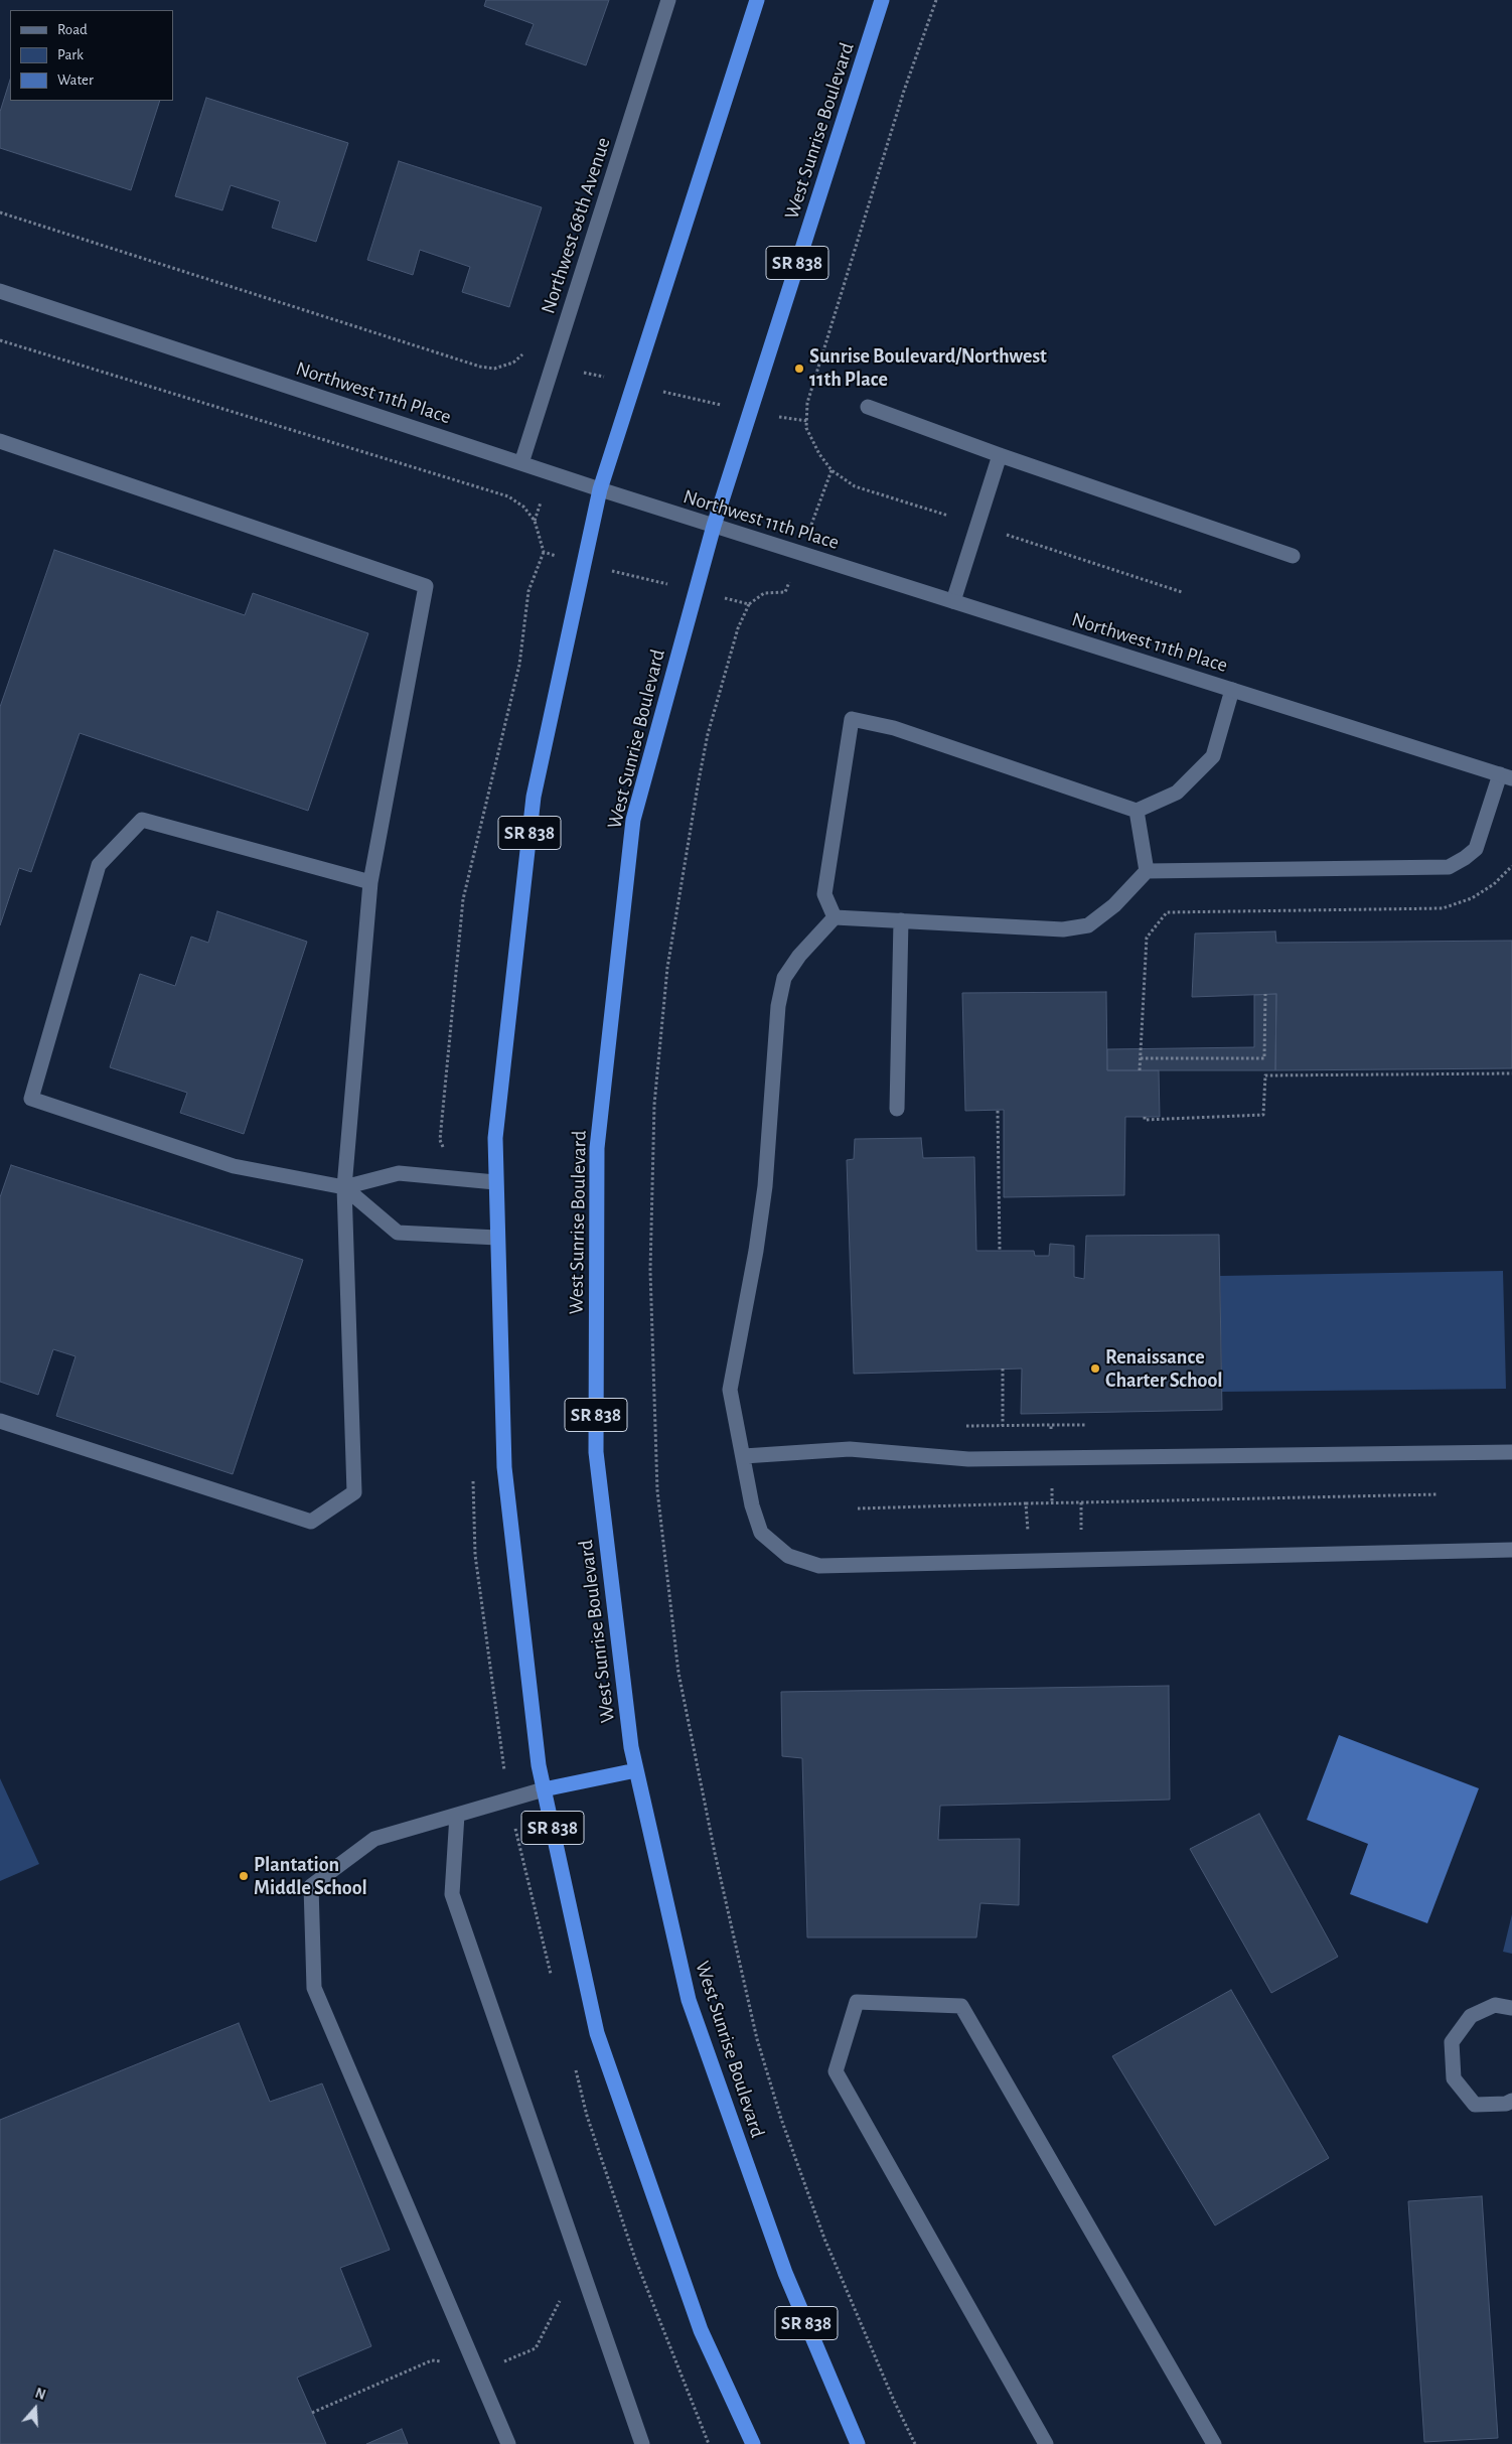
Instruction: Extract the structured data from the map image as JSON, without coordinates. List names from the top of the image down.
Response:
{
  "streets": {
    "highway": ["West Sunrise Boulevard", "SR 838"],
    "street": ["Northwest 68th Avenue", "Northwest 11th Place"]
  },
  "crossings": [
    ["West Sunrise Boulevard", "Northwest 11th Place"],
    ["Northwest 68th Avenue", "Northwest 11th Place"],
    ["SR 838", "Northwest 11th Place"]
  ],
  "places": ["Sunrise Boulevard/Northwest 11th Place", "Renaissance Charter School", "Plantation Middle School"],
  "legend": ["Road", "Park", "Water"],
  "north": "top"
}
